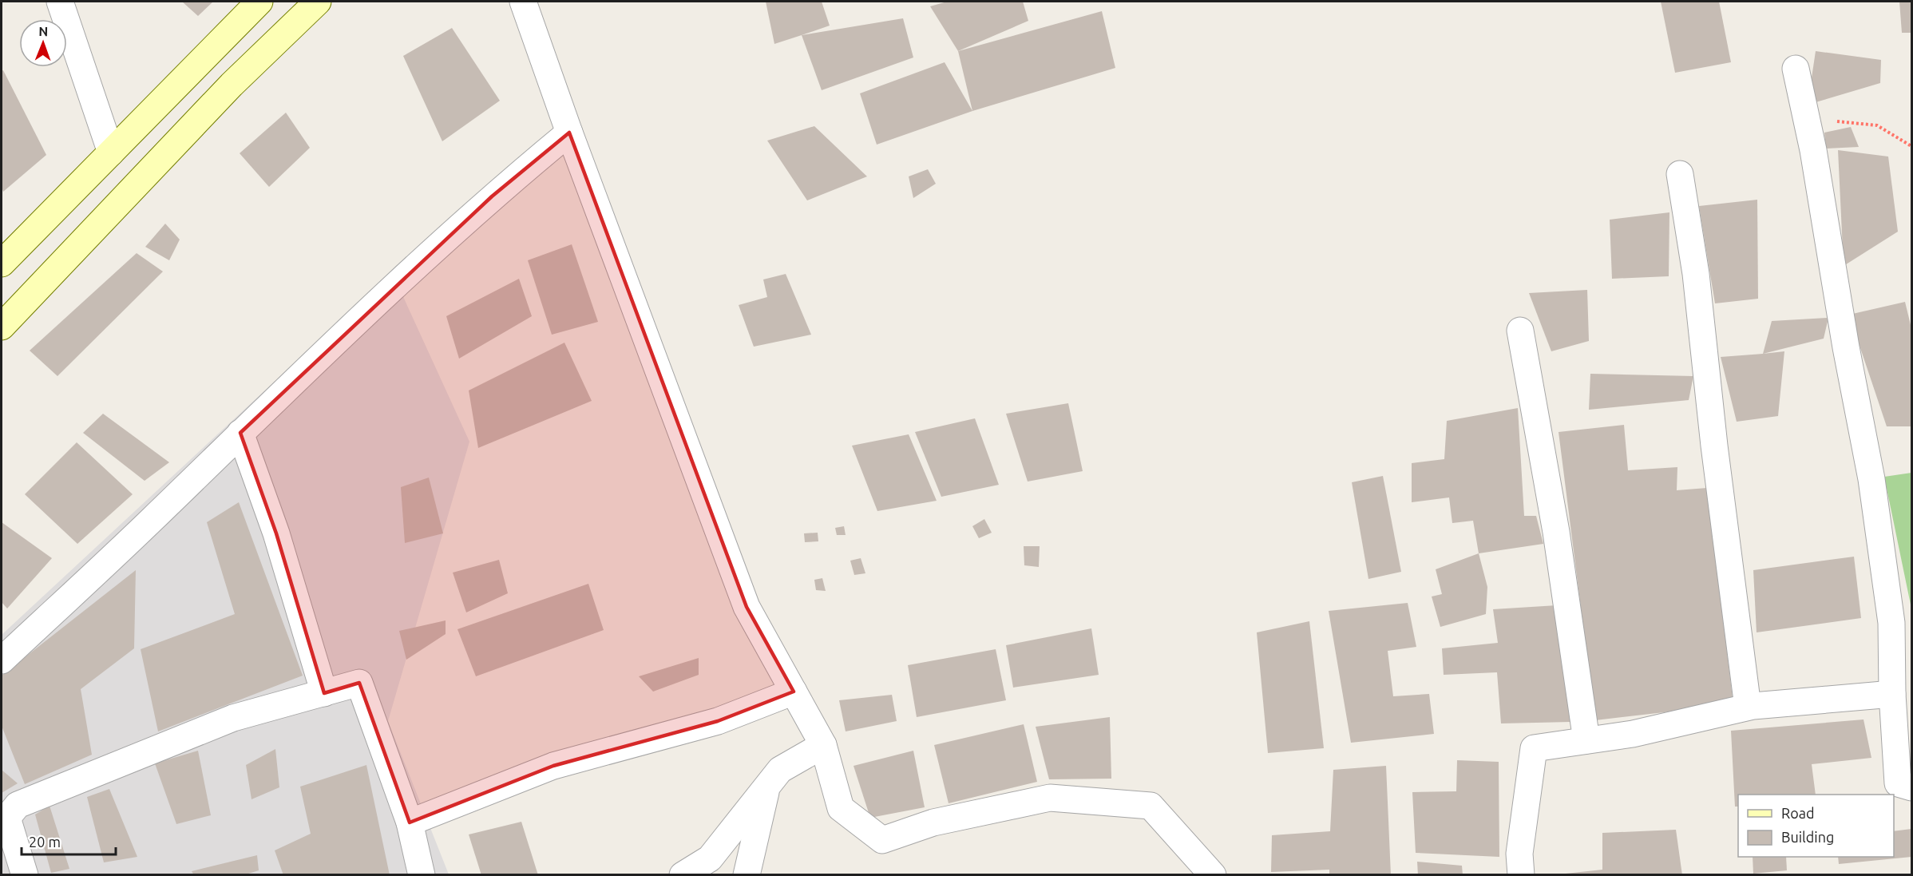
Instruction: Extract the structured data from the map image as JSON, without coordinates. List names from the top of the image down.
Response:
{
  "legend": ["Road", "Building"],
  "scale_bar": "20 m",
  "north": "top"
}
